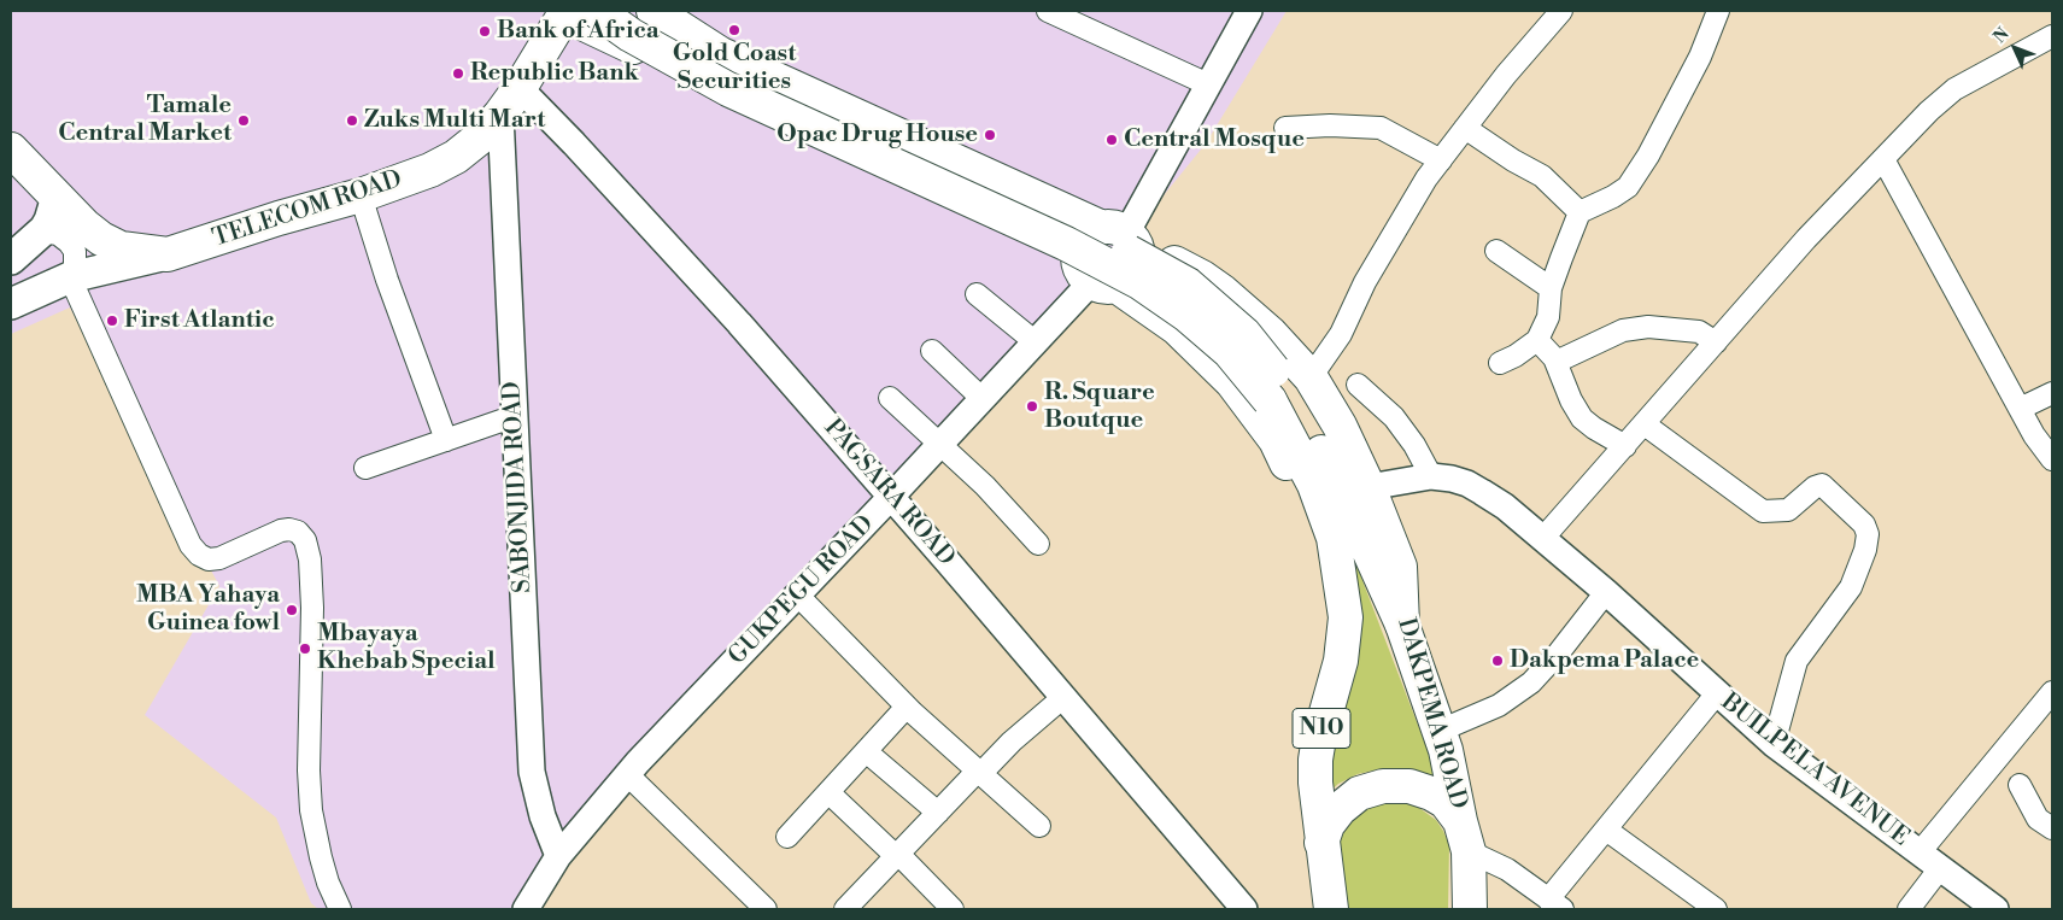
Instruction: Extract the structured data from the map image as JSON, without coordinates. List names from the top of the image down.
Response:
{
  "streets": {
    "main road": ["TELECOM ROAD", "DAKPEMA ROAD", "N10"],
    "street": [
      "SABONJIDA ROAD",
      "PAGSARA ROAD",
      "GUKPEGU ROAD",
      "BUILPELA AVENUE"
    ]
  },
  "crossings": [
    ["TELECOM ROAD", "SABONJIDA ROAD"],
    ["TELECOM ROAD", "PAGSARA ROAD"],
    ["SABONJIDA ROAD", "GUKPEGU ROAD"],
    ["PAGSARA ROAD", "GUKPEGU ROAD"],
    ["GUKPEGU ROAD", "DAKPEMA ROAD"],
    ["DAKPEMA ROAD", "BUILPELA AVENUE"]
  ],
  "places": [
    "Gold Coast Securities",
    "Bank of Africa",
    "Republic Bank",
    "Tamale Central Market",
    "Zuks Multi Mart",
    "Opac Drug House",
    "Central Mosque",
    "First Atlantic",
    "R. Square Boutque",
    "MBA Yahaya Guinea fowl",
    "Mbayaya Khebab Special",
    "Dakpema Palace"
  ],
  "north": "top left"
}
